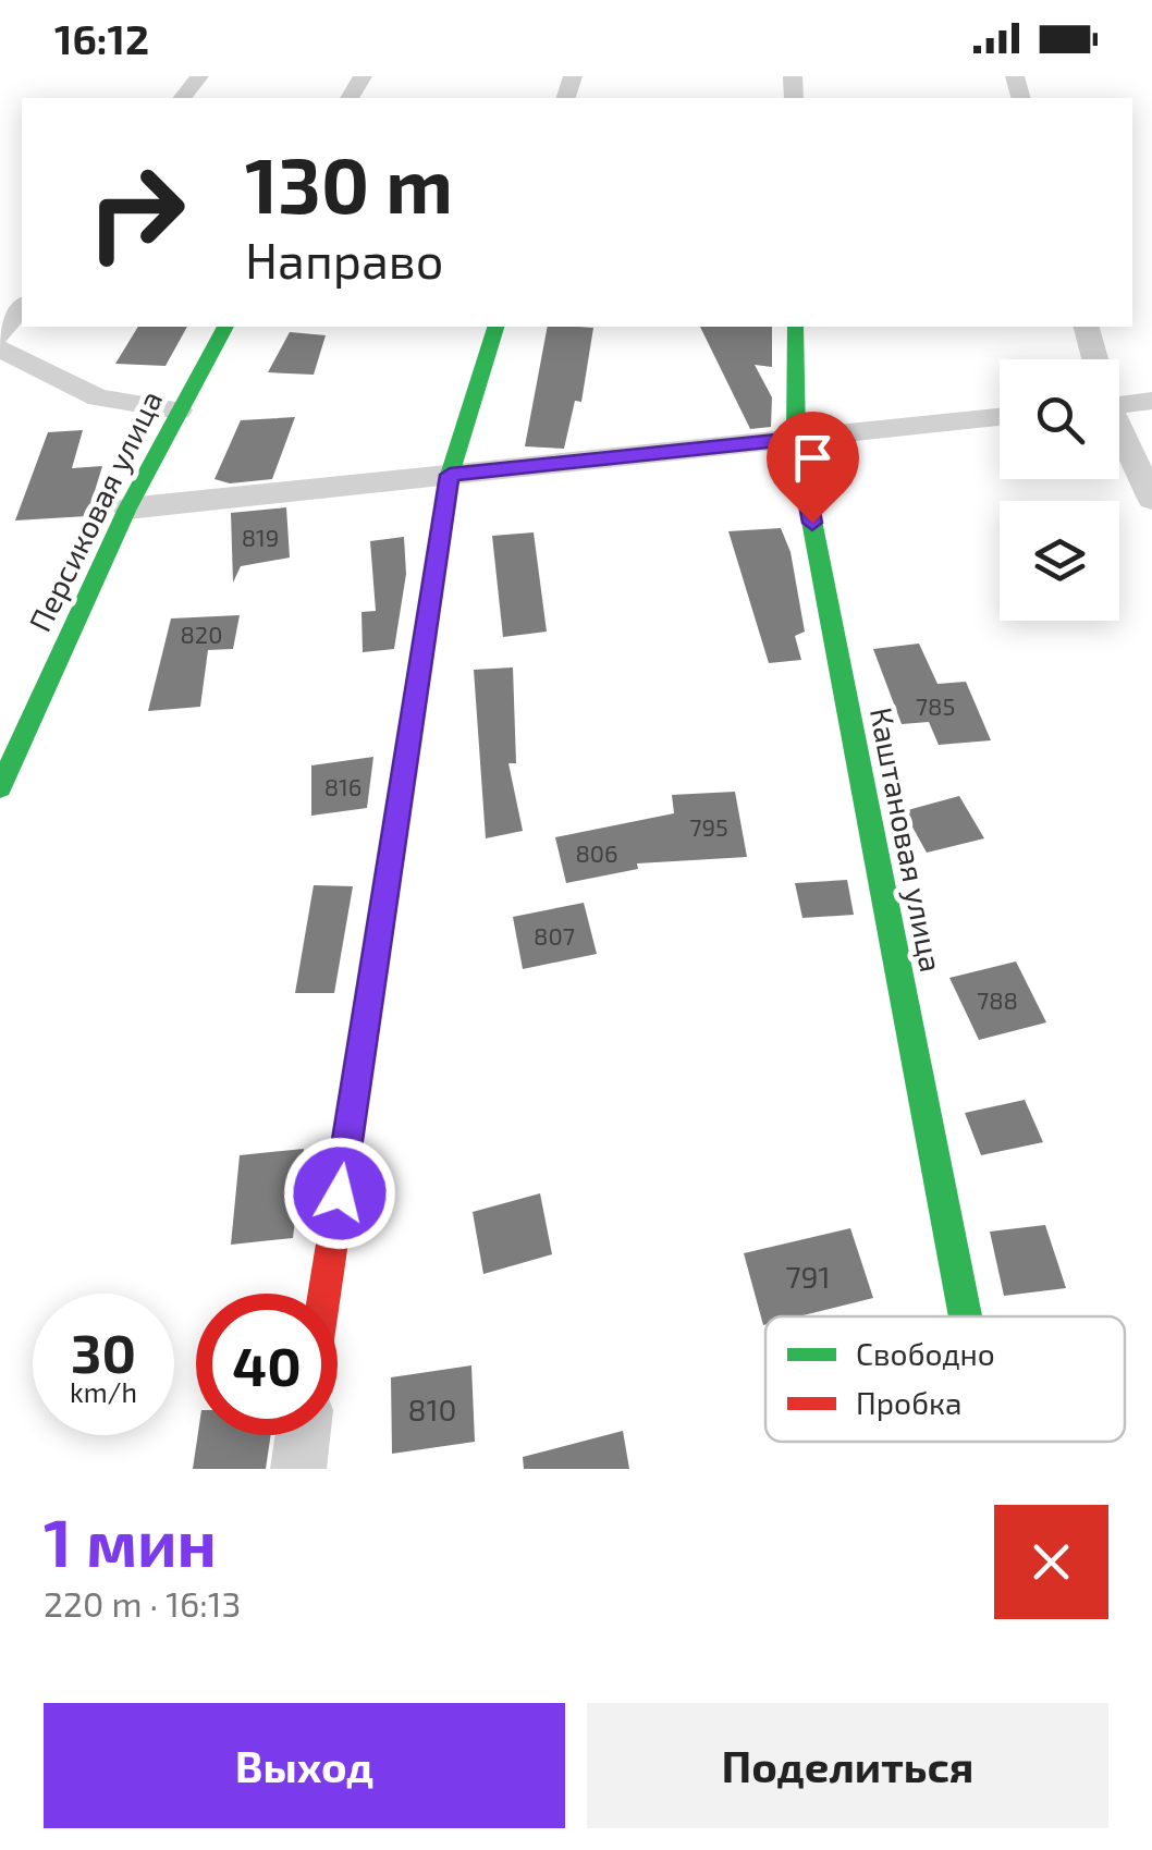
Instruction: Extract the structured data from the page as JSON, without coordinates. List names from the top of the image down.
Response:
{
  "streets": {
    "street": ["Персиковая улица", "Каштановая улица"]
  },
  "house_numbers": [
    "819",
    "820",
    "785",
    "816",
    "795",
    "806",
    "807",
    "788",
    "791",
    "810"
  ],
  "legend": ["Свободно", "Пробка"],
  "page": {
    "status": "16:12",
    "turn": ["130 m", "Направо"],
    "speed": "30 km/h",
    "limit": "40",
    "heading": ["1 мин", "220 m · 16:13"],
    "buttons": ["Выход", "Поделиться"]
  }
}
